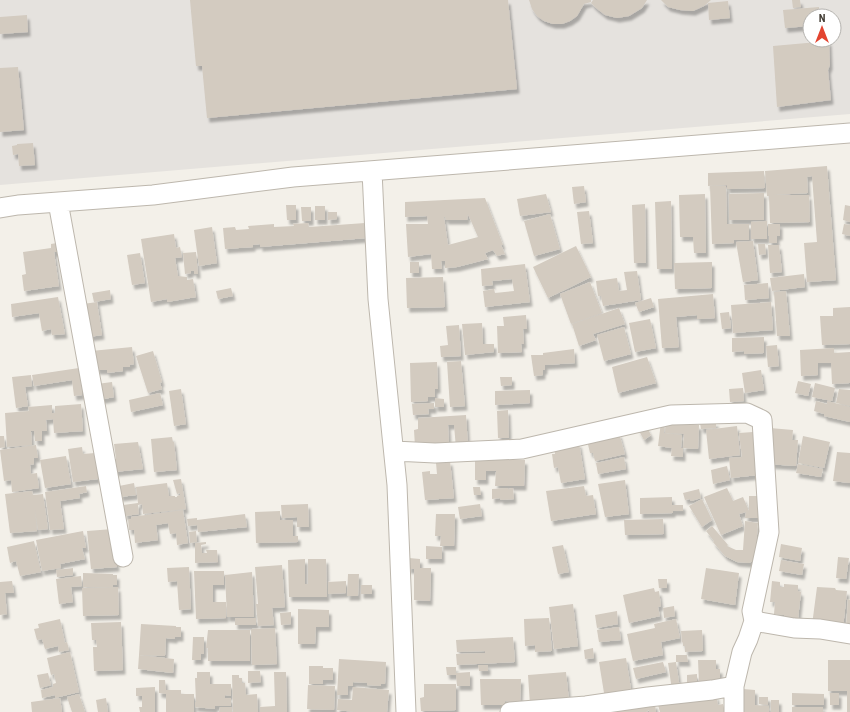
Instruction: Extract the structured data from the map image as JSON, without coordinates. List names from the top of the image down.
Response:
{
  "north": "top"
}
